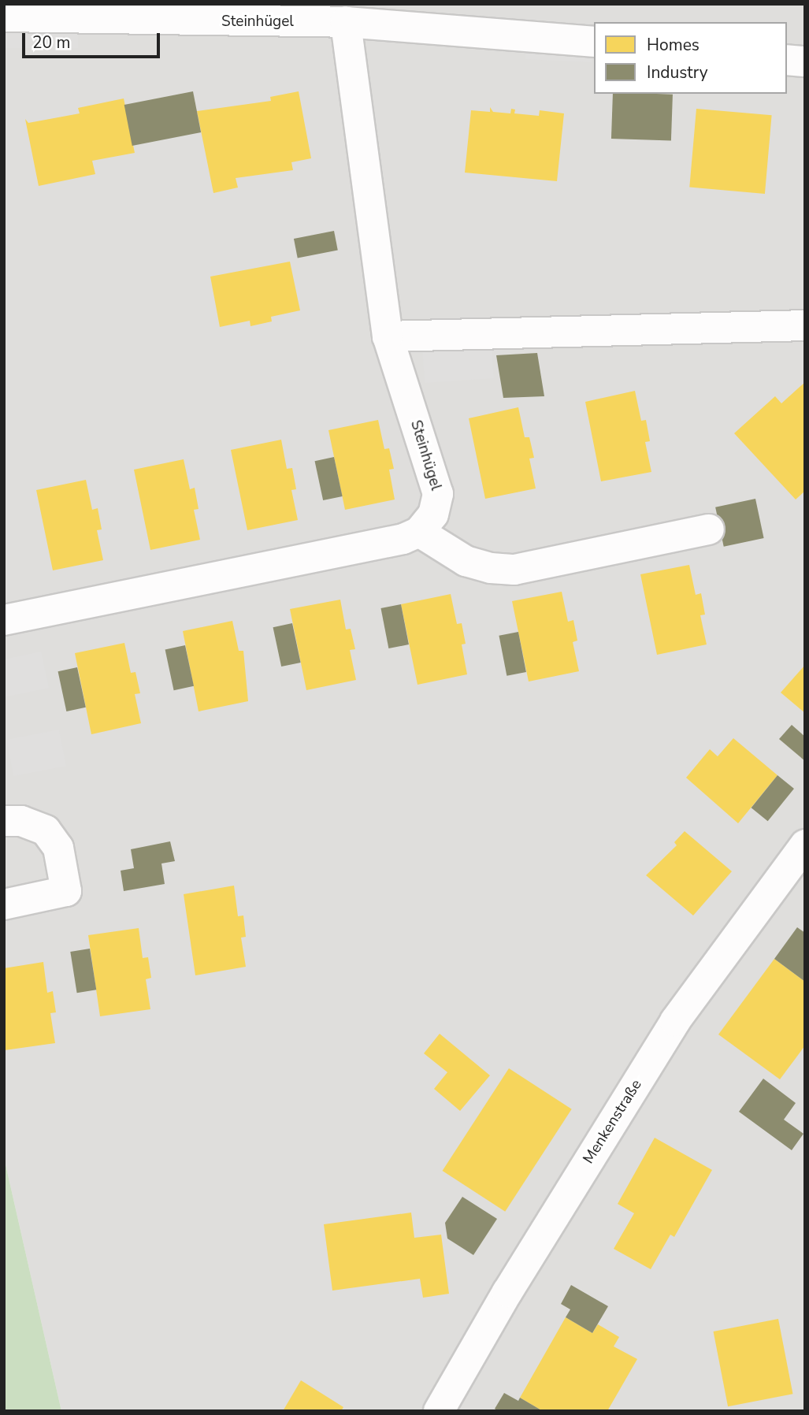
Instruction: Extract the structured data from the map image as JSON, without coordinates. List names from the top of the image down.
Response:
{
  "streets": {
    "street": ["Steinhügel", "Menkenstraße"]
  },
  "legend": ["Homes", "Industry"],
  "scale_bar": "20 m"
}
